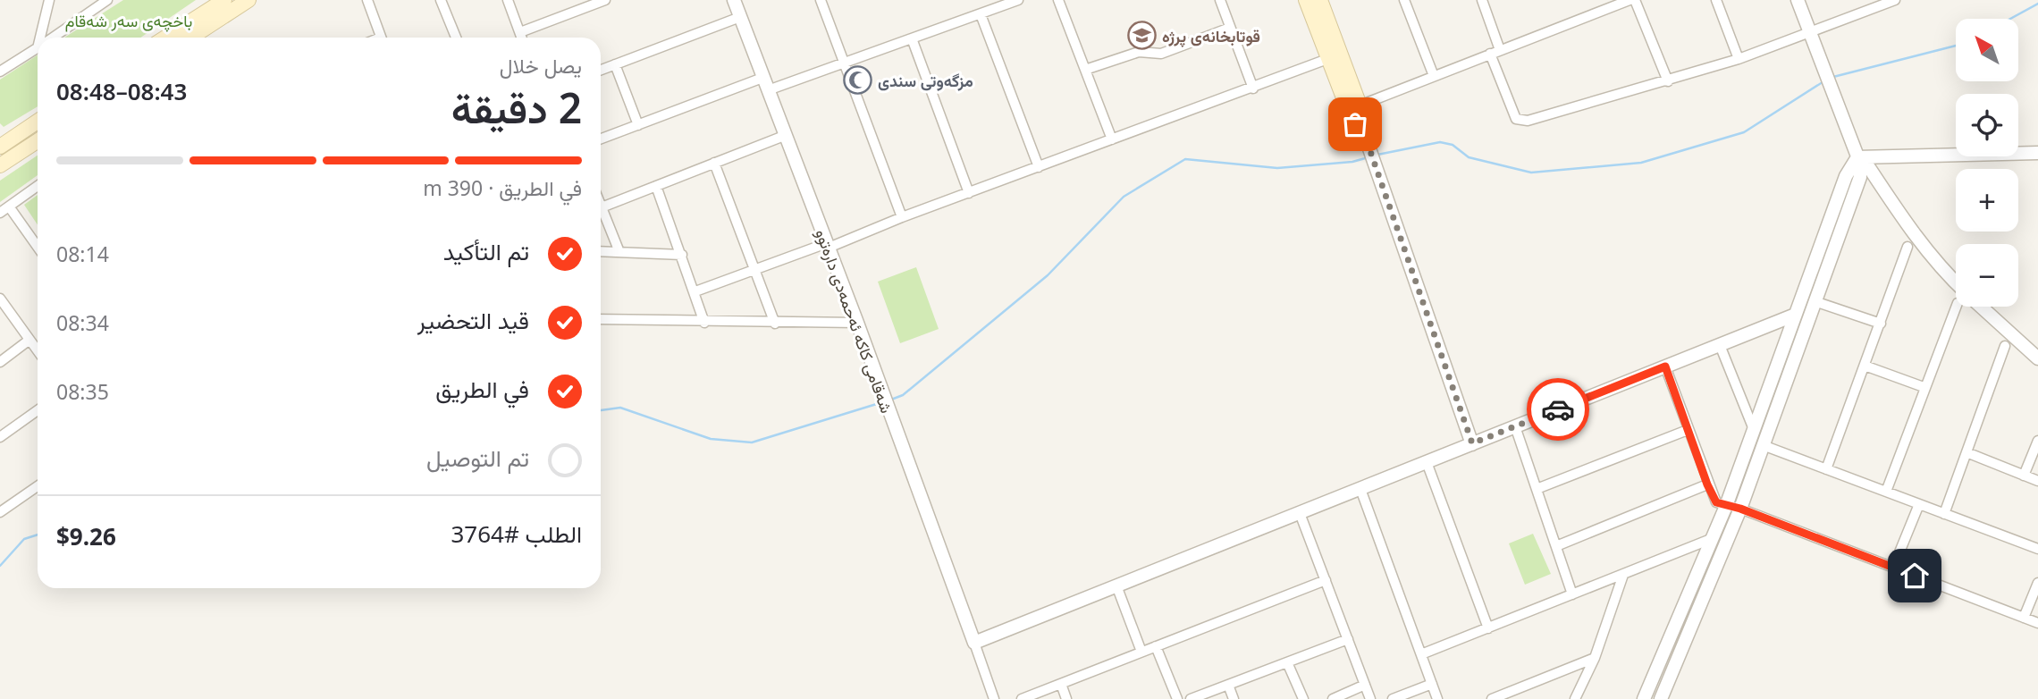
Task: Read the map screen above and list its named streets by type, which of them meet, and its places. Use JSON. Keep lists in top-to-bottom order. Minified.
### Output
{"streets":{"street":["شەقامی کاکە ئەحمەدی دارەتوو"]},"parks":["باخچەی سەر شەقام"],"places":{"school or university":["قوتابخانەی پرژە"],"mosque":["مزگەوتی سندی"]},"north":"top left","page":{"map_buttons":["+","−"],"heading":["2 دقيقة","يصل خلال","08:43–08:48"],"panel":["الطلب #3764","$9.26"],"bar":"في الطريق · 390 m","list":[["تم التأكيد","08:14"],["قيد التحضير","08:34"],["في الطريق","08:35"],"تم التوصيل"]}}
